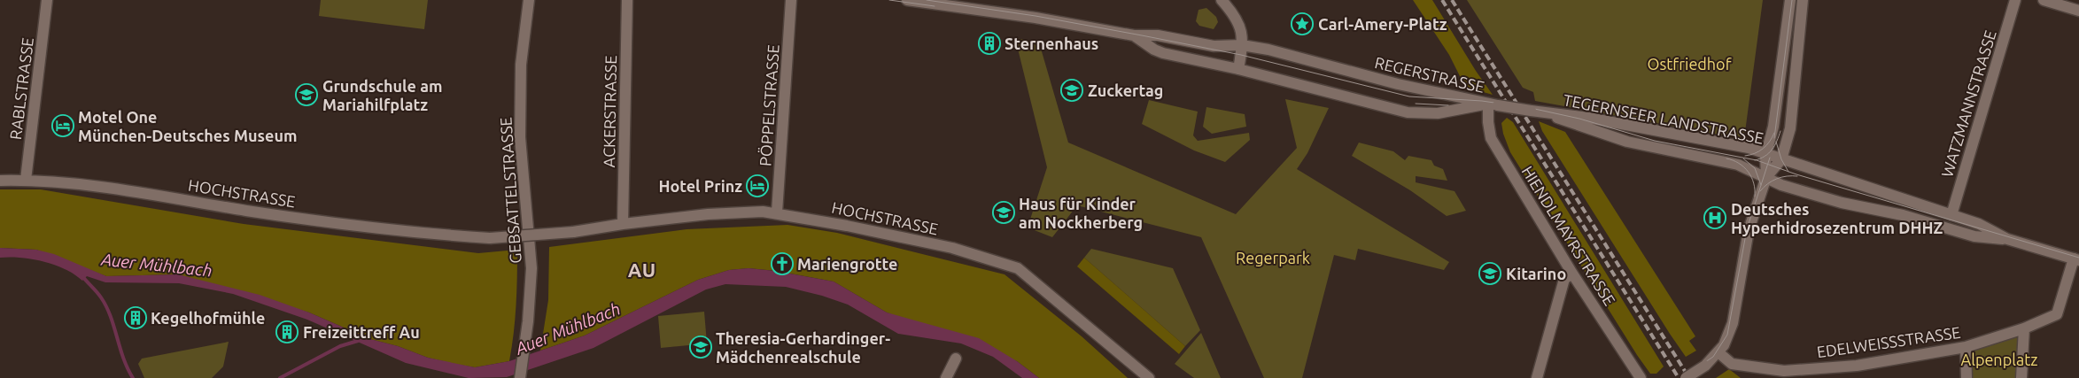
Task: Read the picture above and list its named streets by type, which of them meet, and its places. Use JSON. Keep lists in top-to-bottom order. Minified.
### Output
{"streets":{"street":["REGERSTRASSE","RABLSTRASSE","WATZMANNSTRASSE","PÖPPELSTRASSE","ACKERSTRASSE","TEGERNSEER LANDSTRASSE","GEBSATTELSTRASSE","HOCHSTRASSE","HIENDLMAYRSTRASSE","EDELWEISSSTRASSE"]},"crossings":[["REGERSTRASSE","TEGERNSEER LANDSTRASSE"],["REGERSTRASSE","HIENDLMAYRSTRASSE"],["RABLSTRASSE","HOCHSTRASSE"],["WATZMANNSTRASSE","TEGERNSEER LANDSTRASSE"],["PÖPPELSTRASSE","HOCHSTRASSE"],["ACKERSTRASSE","HOCHSTRASSE"],["TEGERNSEER LANDSTRASSE","HIENDLMAYRSTRASSE"],["TEGERNSEER LANDSTRASSE","EDELWEISSSTRASSE"]],"districts":["AU"],"water":["Auer Mühlbach"],"parks":["Ostfriedhof","Regerpark","Alpenplatz"],"places":{"place":["Carl-Amery-Platz"],"building":["Sternenhaus","Kegelhofmühle","Freizeittreff Au"],"school or university":["Zuckertag","Grundschule am Mariahilfplatz","Haus für Kinder am Nockherberg","Kitarino","Theresia-Gerhardinger- Mädchenrealschule"],"hotel":["Motel One München-Deutsches Museum","Hotel Prinz"],"hospital":["Deutsches Hyperhidrosezentrum DHHZ"],"church":["Mariengrotte"]}}
